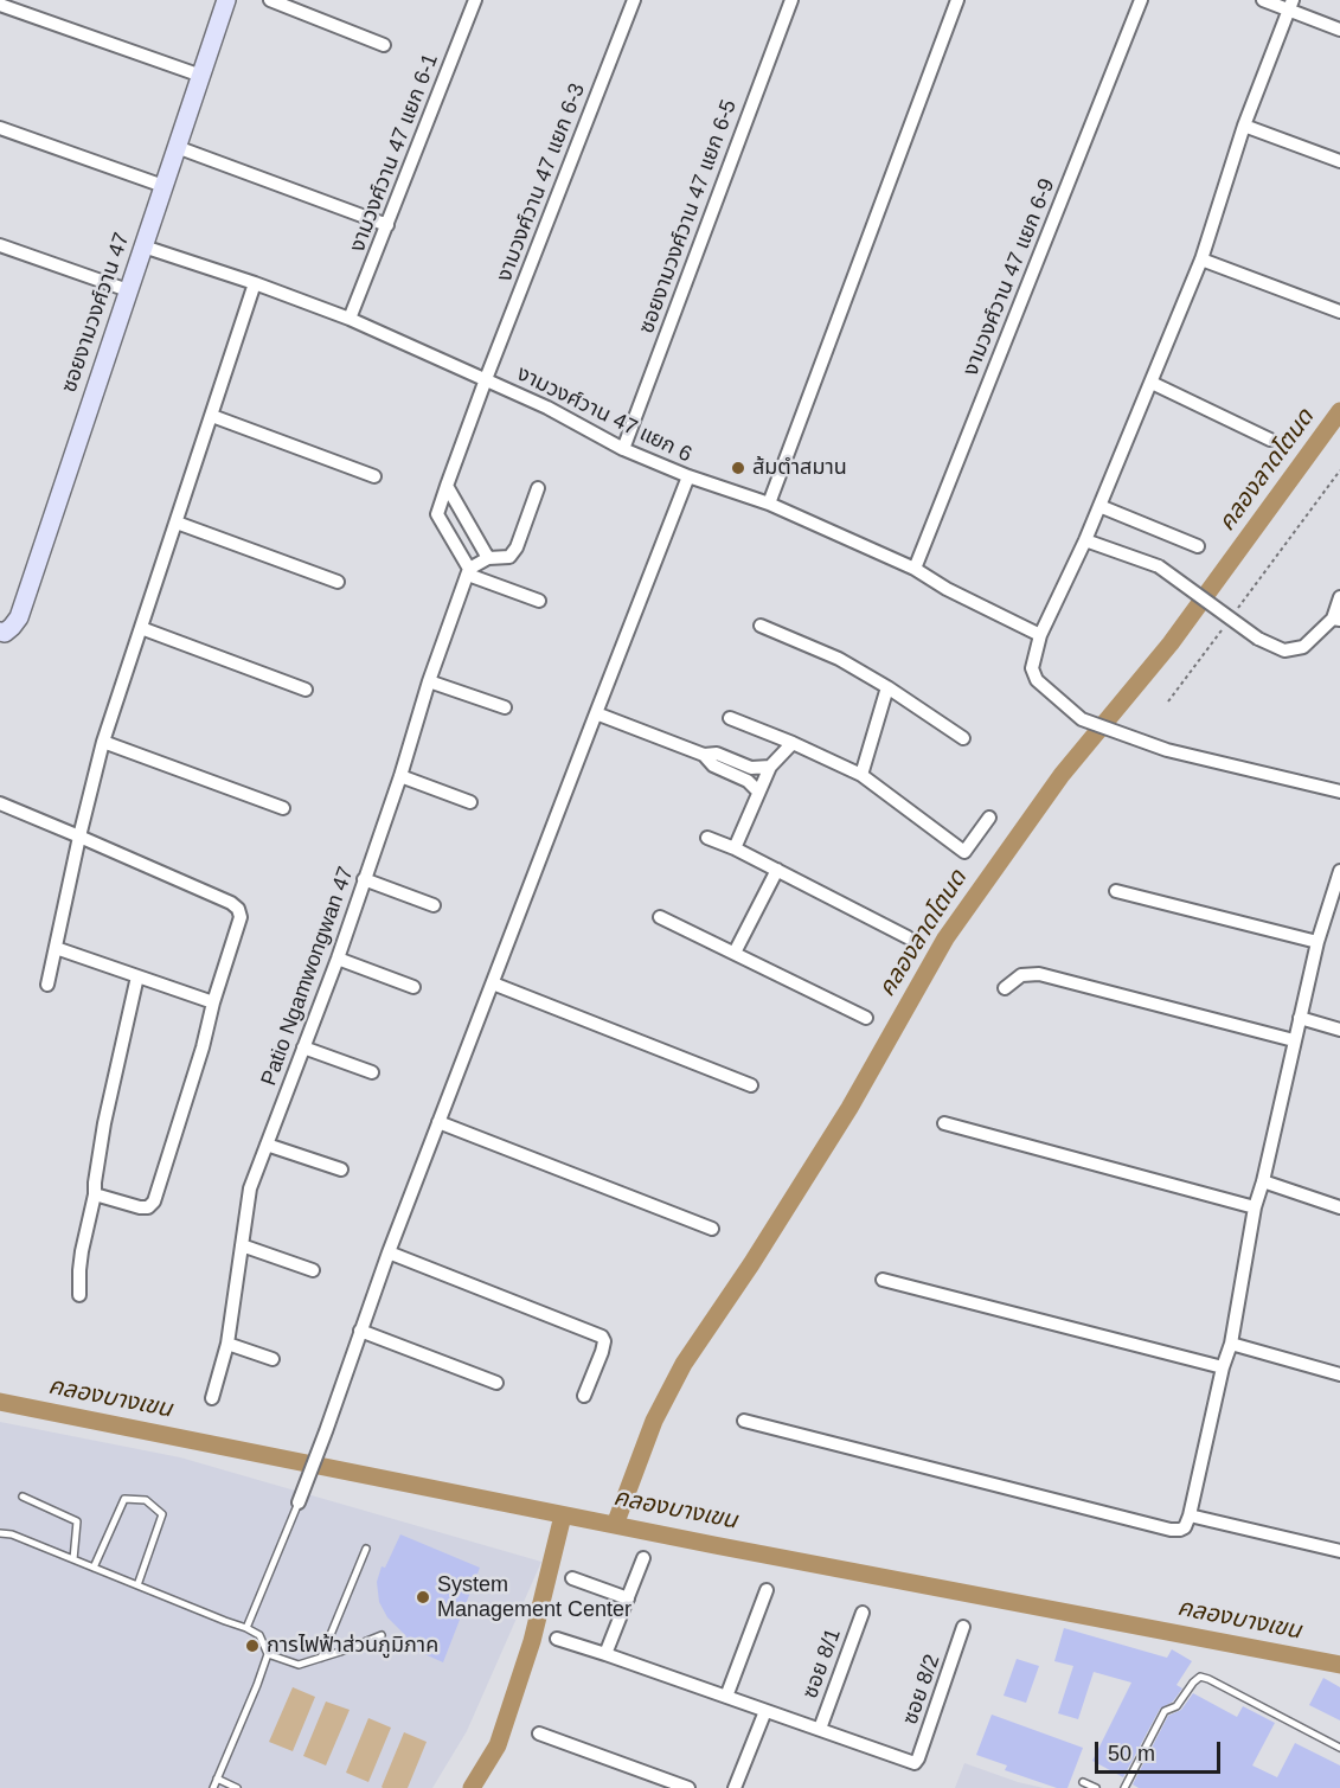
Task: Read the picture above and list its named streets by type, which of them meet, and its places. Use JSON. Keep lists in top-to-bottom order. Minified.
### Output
{"streets":{"street":["งามวงศ์วาน 47 แยก 6-1","งามวงศ์วาน 47 แยก 6-3","ซอยงามวงศ์วาน 47 แยก 6-5","งามวงศ์วาน 47 แยก 6-9","ซอยงามวงศ์วาน 47","งามวงศ์วาน 47 แยก 6","Patio Ngamwongwan 47","ซอย 8/1","ซอย 8/2"]},"crossings":[["งามวงศ์วาน 47 แยก 6-1","งามวงศ์วาน 47 แยก 6"],["งามวงศ์วาน 47 แยก 6-3","งามวงศ์วาน 47 แยก 6"],["งามวงศ์วาน 47 แยก 6-3","Patio Ngamwongwan 47"],["ซอยงามวงศ์วาน 47 แยก 6-5","งามวงศ์วาน 47 แยก 6"],["งามวงศ์วาน 47 แยก 6-9","งามวงศ์วาน 47 แยก 6"],["ซอยงามวงศ์วาน 47","งามวงศ์วาน 47 แยก 6"],["ซอย 8/1","ซอย 8/2"]],"water":["คลองลาดโตนด","คลองบางเขน"],"places":["ส้มตำสมาน","System Management Center","การไฟฟ้าส่วนภูมิภาค"],"scale_bar":"50 m"}
